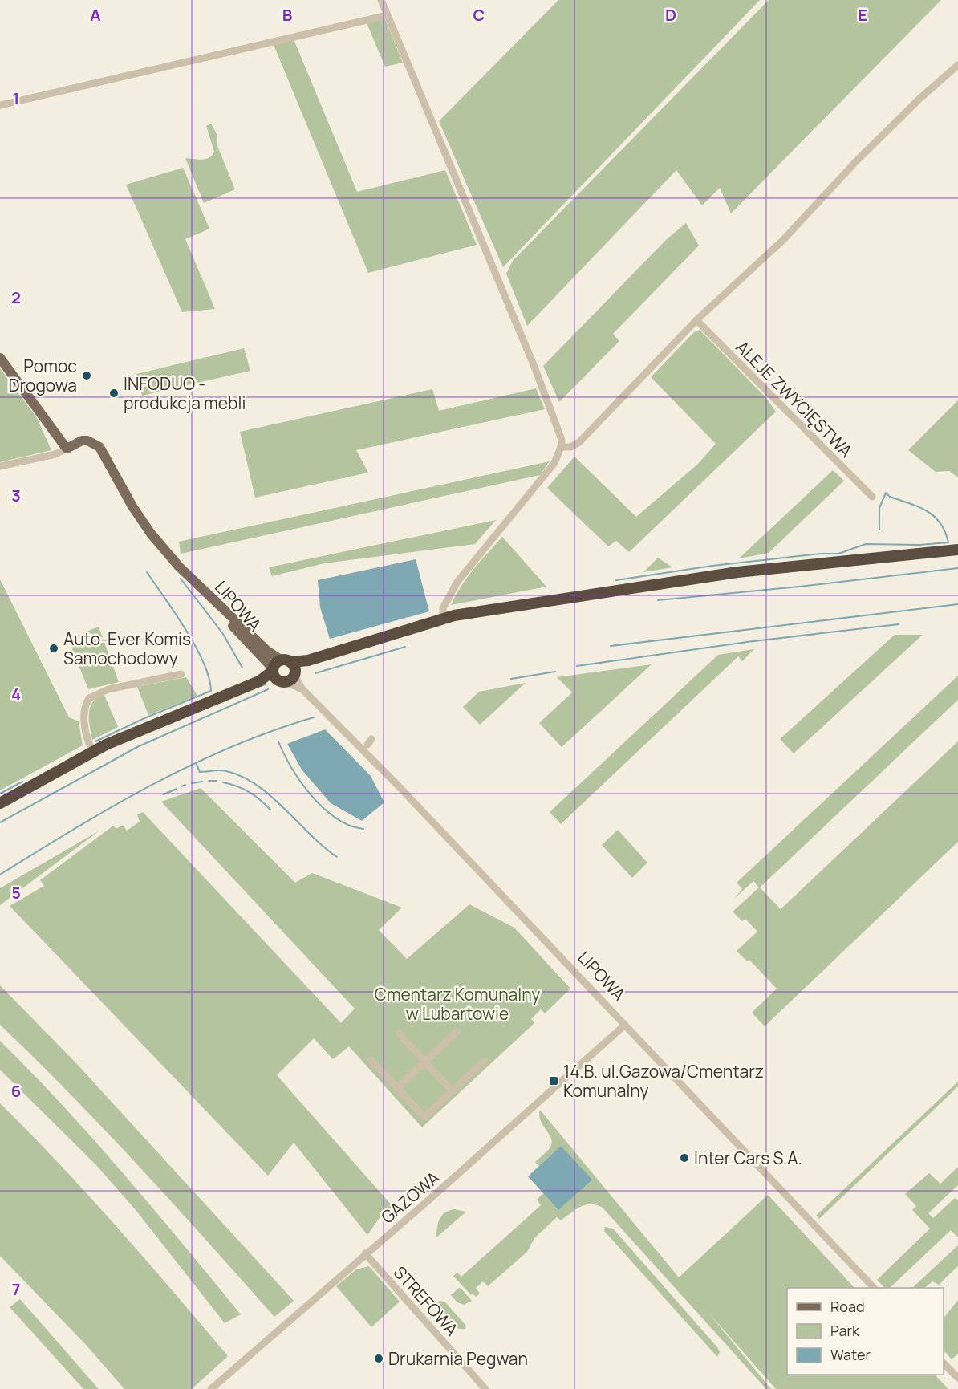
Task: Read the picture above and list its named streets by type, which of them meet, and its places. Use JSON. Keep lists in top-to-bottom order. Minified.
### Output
{"streets":{"main road":["LIPOWA"],"street":["ALEJE ZWYCIĘSTWA","GAZOWA","STREFOWA"]},"crossings":[["LIPOWA","GAZOWA"],["GAZOWA","STREFOWA"]],"parks":["Cmentarz Komunalny w Lubartowie"],"places":{"other":["Pomoc Drogowa","INFODUO - produkcja mebli","Auto-Ever Komis Samochodowy","Inter Cars S.A.","Drukarnia Pegwan"],"transit":["14.B. ul.Gazowa/Cmentarz Komunalny"]},"legend":["Road","Park","Water"],"grid":{"columns":["A","B","C","D","E"],"rows":["1","2","3","4","5","6","7"]}}
